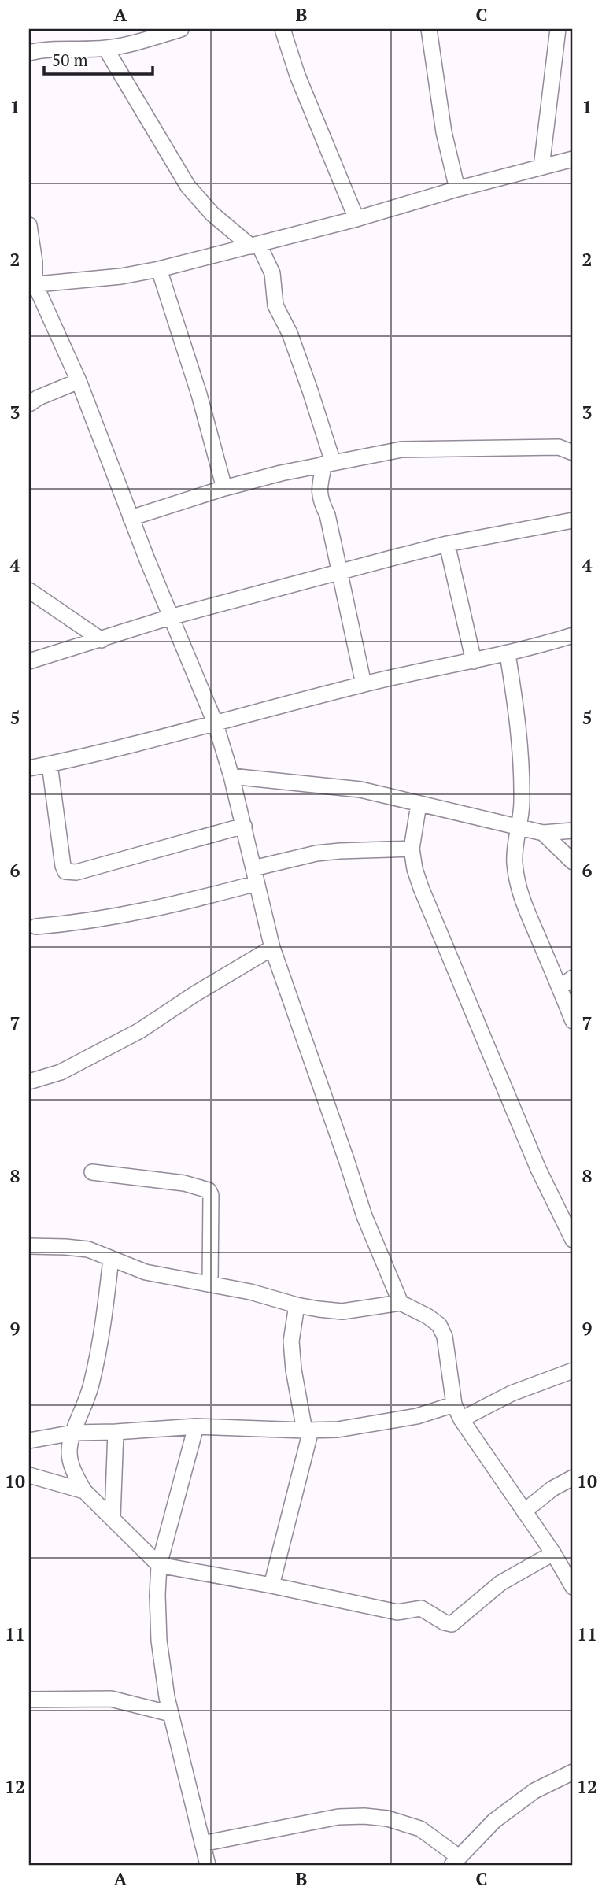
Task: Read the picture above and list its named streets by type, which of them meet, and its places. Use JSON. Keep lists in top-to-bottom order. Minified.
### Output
{"scale_bar":"50 m","grid":{"columns":["A","B","C"],"rows":["1","2","3","4","5","6","7","8","9","10","11","12"]}}
